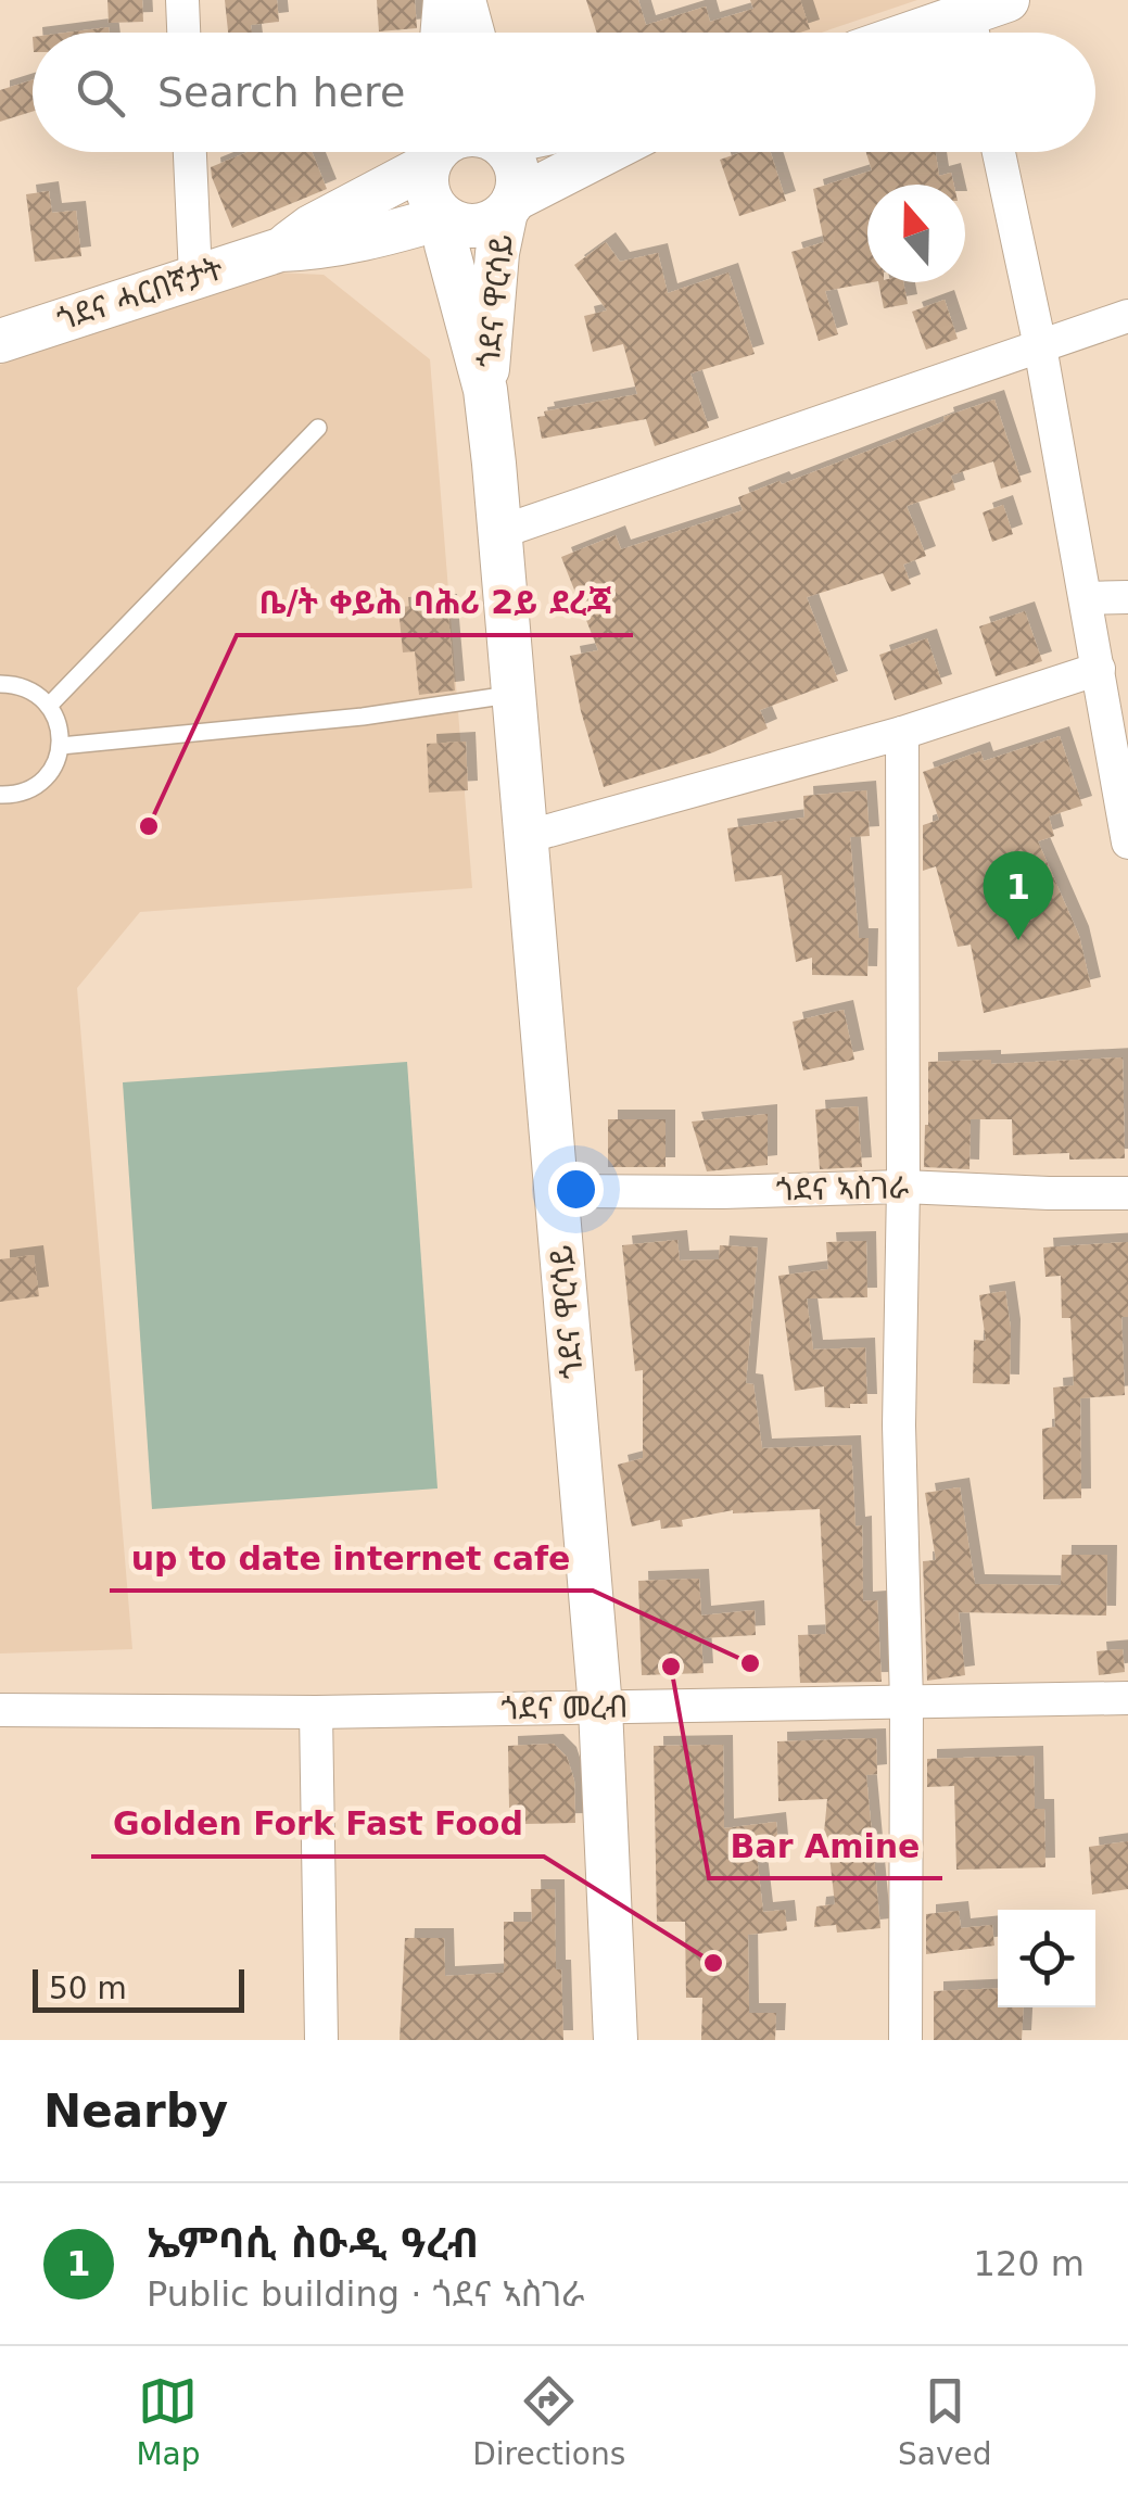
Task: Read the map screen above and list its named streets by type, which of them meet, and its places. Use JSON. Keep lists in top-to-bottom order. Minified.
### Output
{"streets":{"main road":["ጎደና ሓርበኛታት","ጎደና ዋርሳይ"],"street":["ጎደና ኣስገራ","ጎደና መረብ"]},"crossings":[["ጎደና ዋርሳይ","ጎደና ኣስገራ"],["ጎደና ዋርሳይ","ጎደና መረብ"]],"places":["ቤ/ት ቀይሕ ባሕሪ 2ይ ደረጃ","up to date internet cafe","Bar Amine","Golden Fork Fast Food"],"scale_bar":"50 m","north":"top","page":{"search":"Search here","pins":"1","scale":"50 m","heading":"Nearby","list":[{"mark":"1","name":"ኤምባሲ ስዑዲ ዓረብ","note":"Public building · ጎደና ኣስገራ","value":"120 m"}],"nav":["Map","Directions","Saved"]}}
